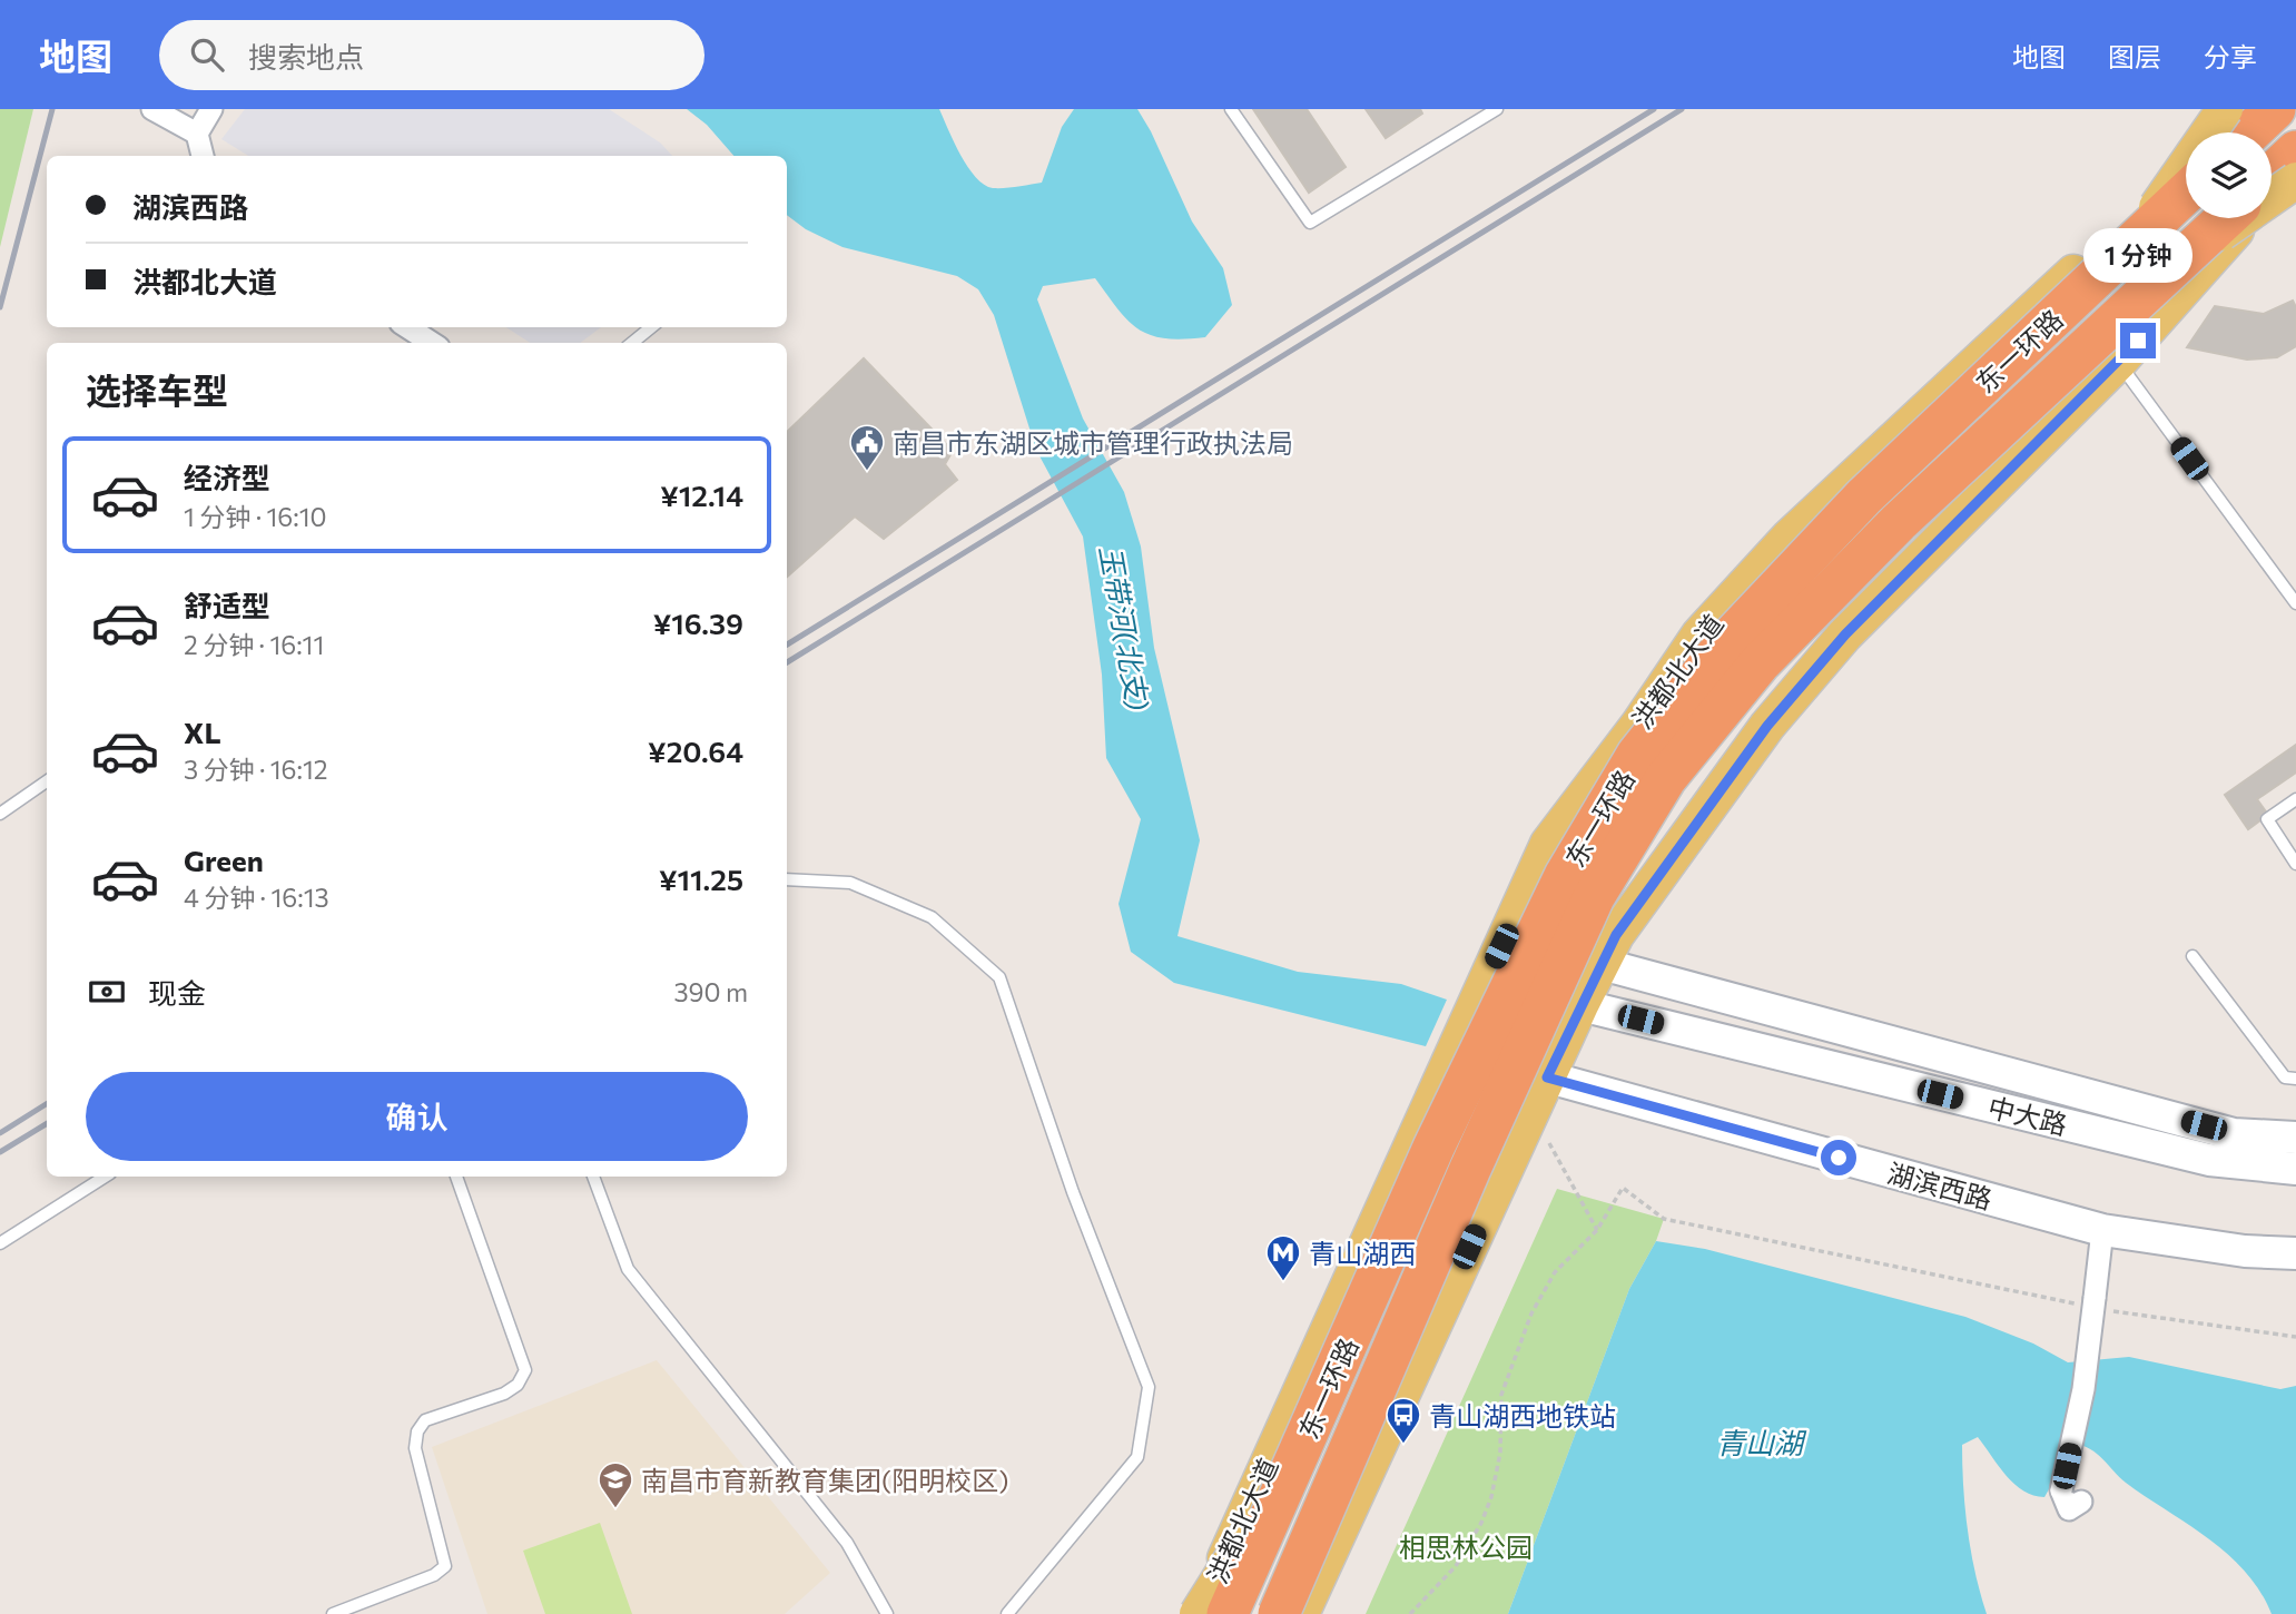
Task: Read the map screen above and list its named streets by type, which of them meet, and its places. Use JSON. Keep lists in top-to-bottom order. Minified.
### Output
{"streets":{"highway":["东一环路"],"main road":["洪都北大道","中大路","湖滨西路"]},"crossings":[["洪都北大道","湖滨西路"]],"water":["玉带河(北支)","青山湖"],"parks":["相思林公园"],"places":{"public building":["南昌市东湖区城市管理行政执法局"],"metro station":["青山湖西"],"bus stop":["青山湖西地铁站"],"school or university":["南昌市育新教育集团(阳明校区)"]},"page":{"header":"地图","search":"搜索地点","nav":["地图","图层","分享"],"banner":["湖滨西路","洪都北大道"],"bubble":"1 分钟","heading":"选择车型","list":[{"name":"经济型","note":"1 分钟 · 16:10","value":"¥12.14"},{"name":"舒适型","note":"2 分钟 · 16:11","value":"¥16.39"},{"name":"XL","note":"3 分钟 · 16:12","value":"¥20.64"},{"name":"Green","note":"4 分钟 · 16:13","value":"¥11.25"}],"pay":["现金","390 m"],"buttons":"确认"}}
